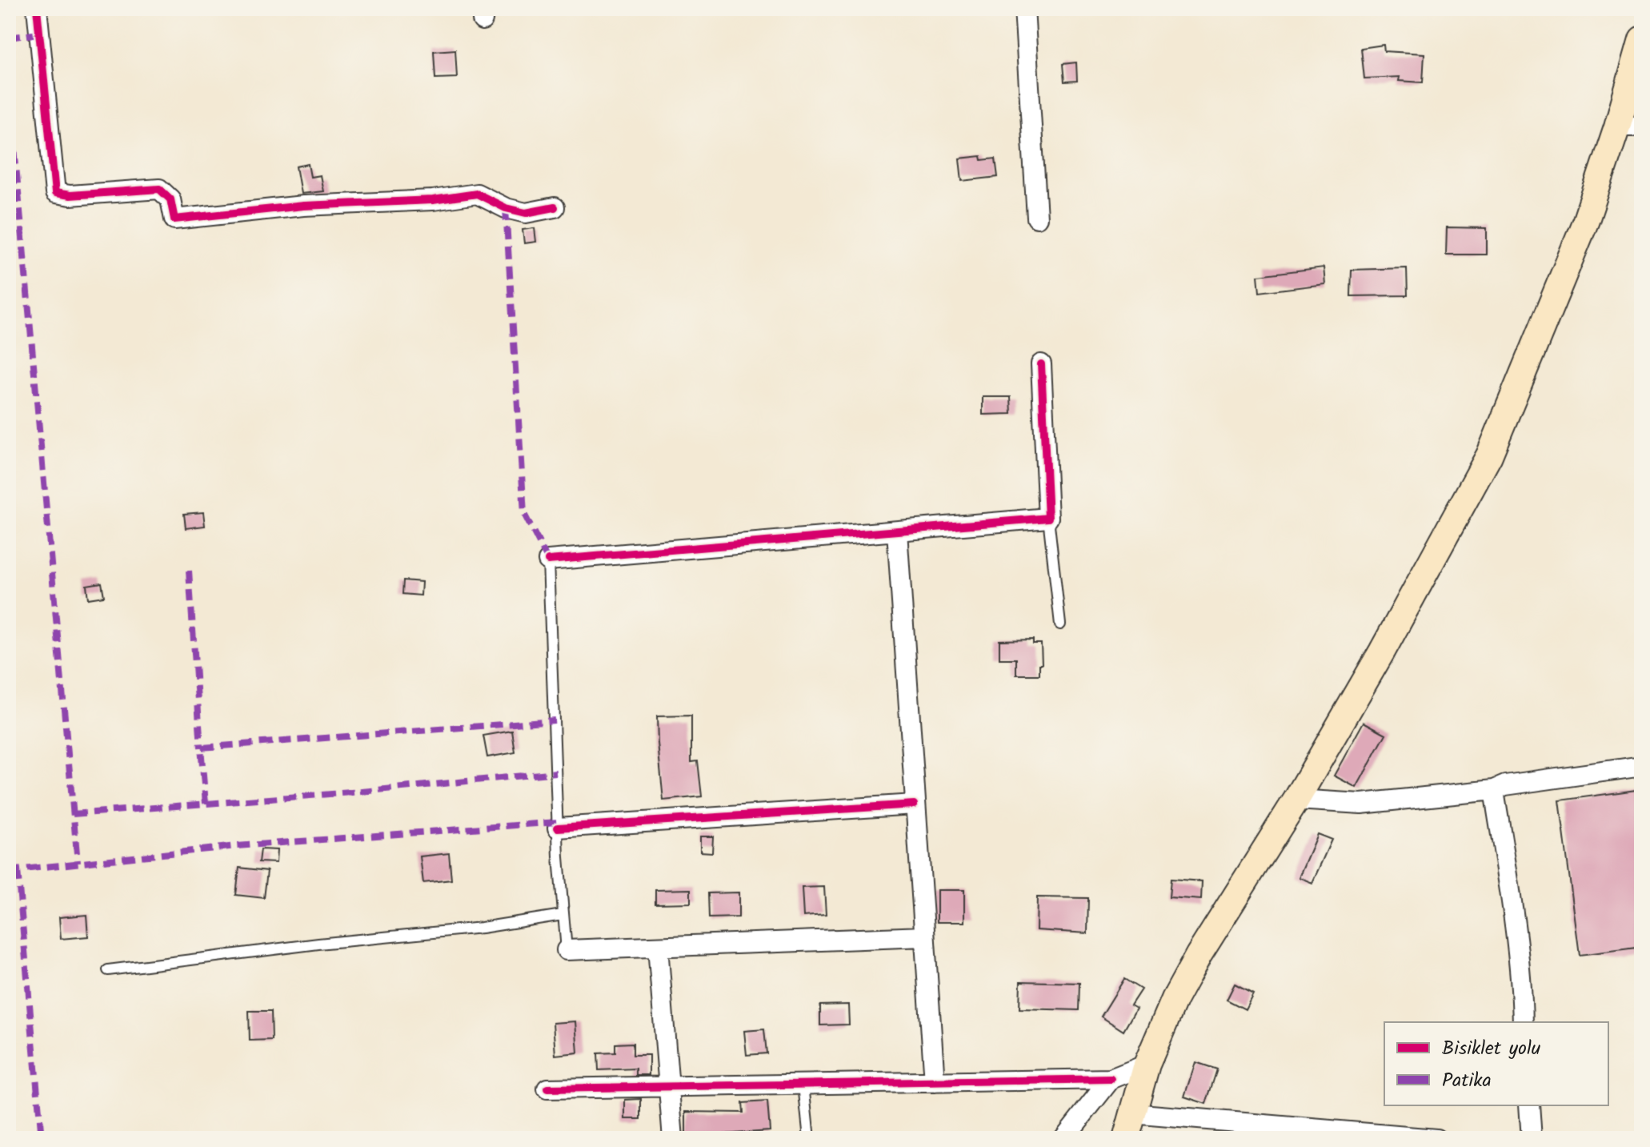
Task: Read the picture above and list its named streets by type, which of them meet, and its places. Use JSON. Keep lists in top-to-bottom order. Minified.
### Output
{"legend":["Bisiklet yolu","Patika"]}
